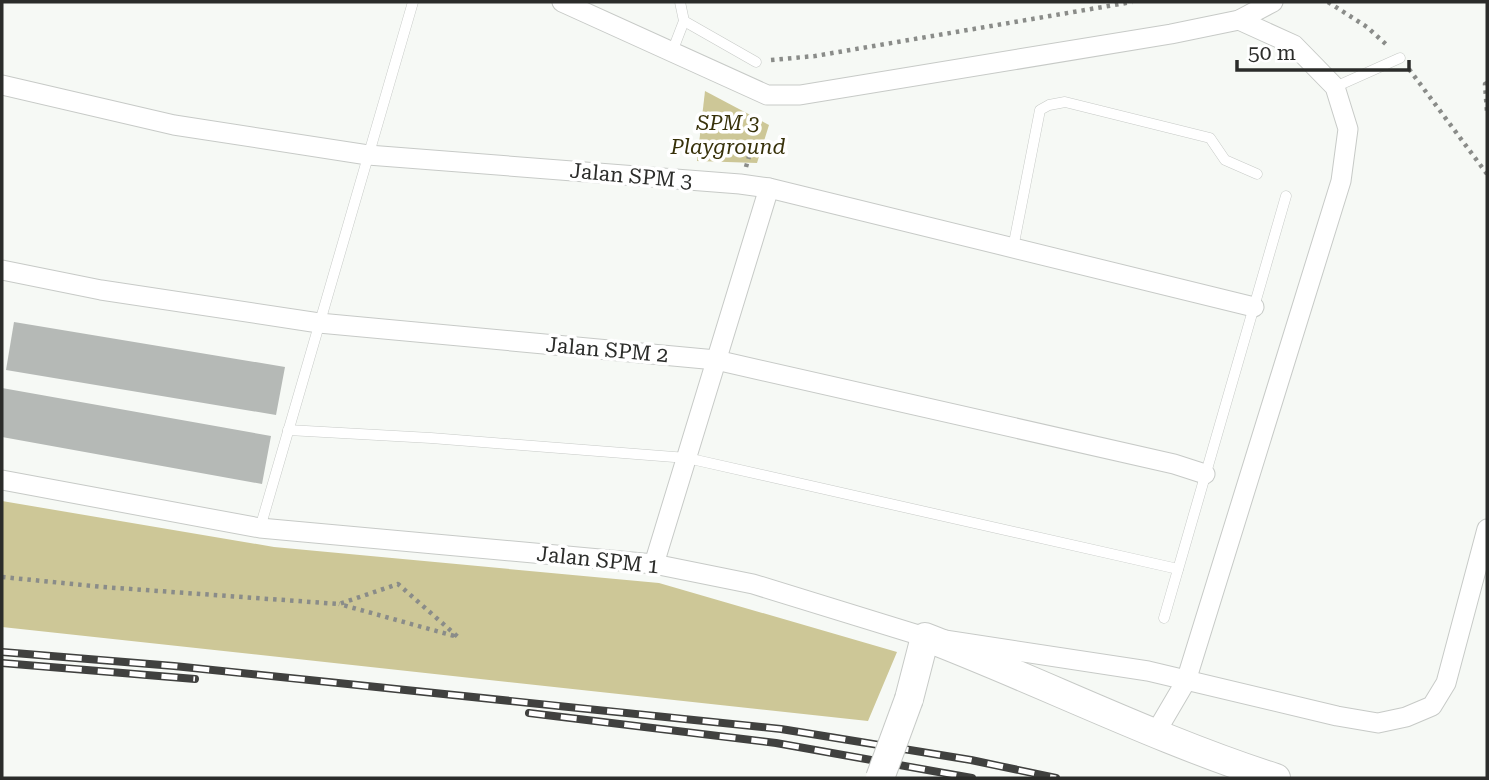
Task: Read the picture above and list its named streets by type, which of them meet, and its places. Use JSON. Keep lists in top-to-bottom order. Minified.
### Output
{"streets":{"street":["Jalan SPM 3","Jalan SPM 2","Jalan SPM 1"]},"parks":["SPM 3 Playground"],"scale_bar":"50 m"}
